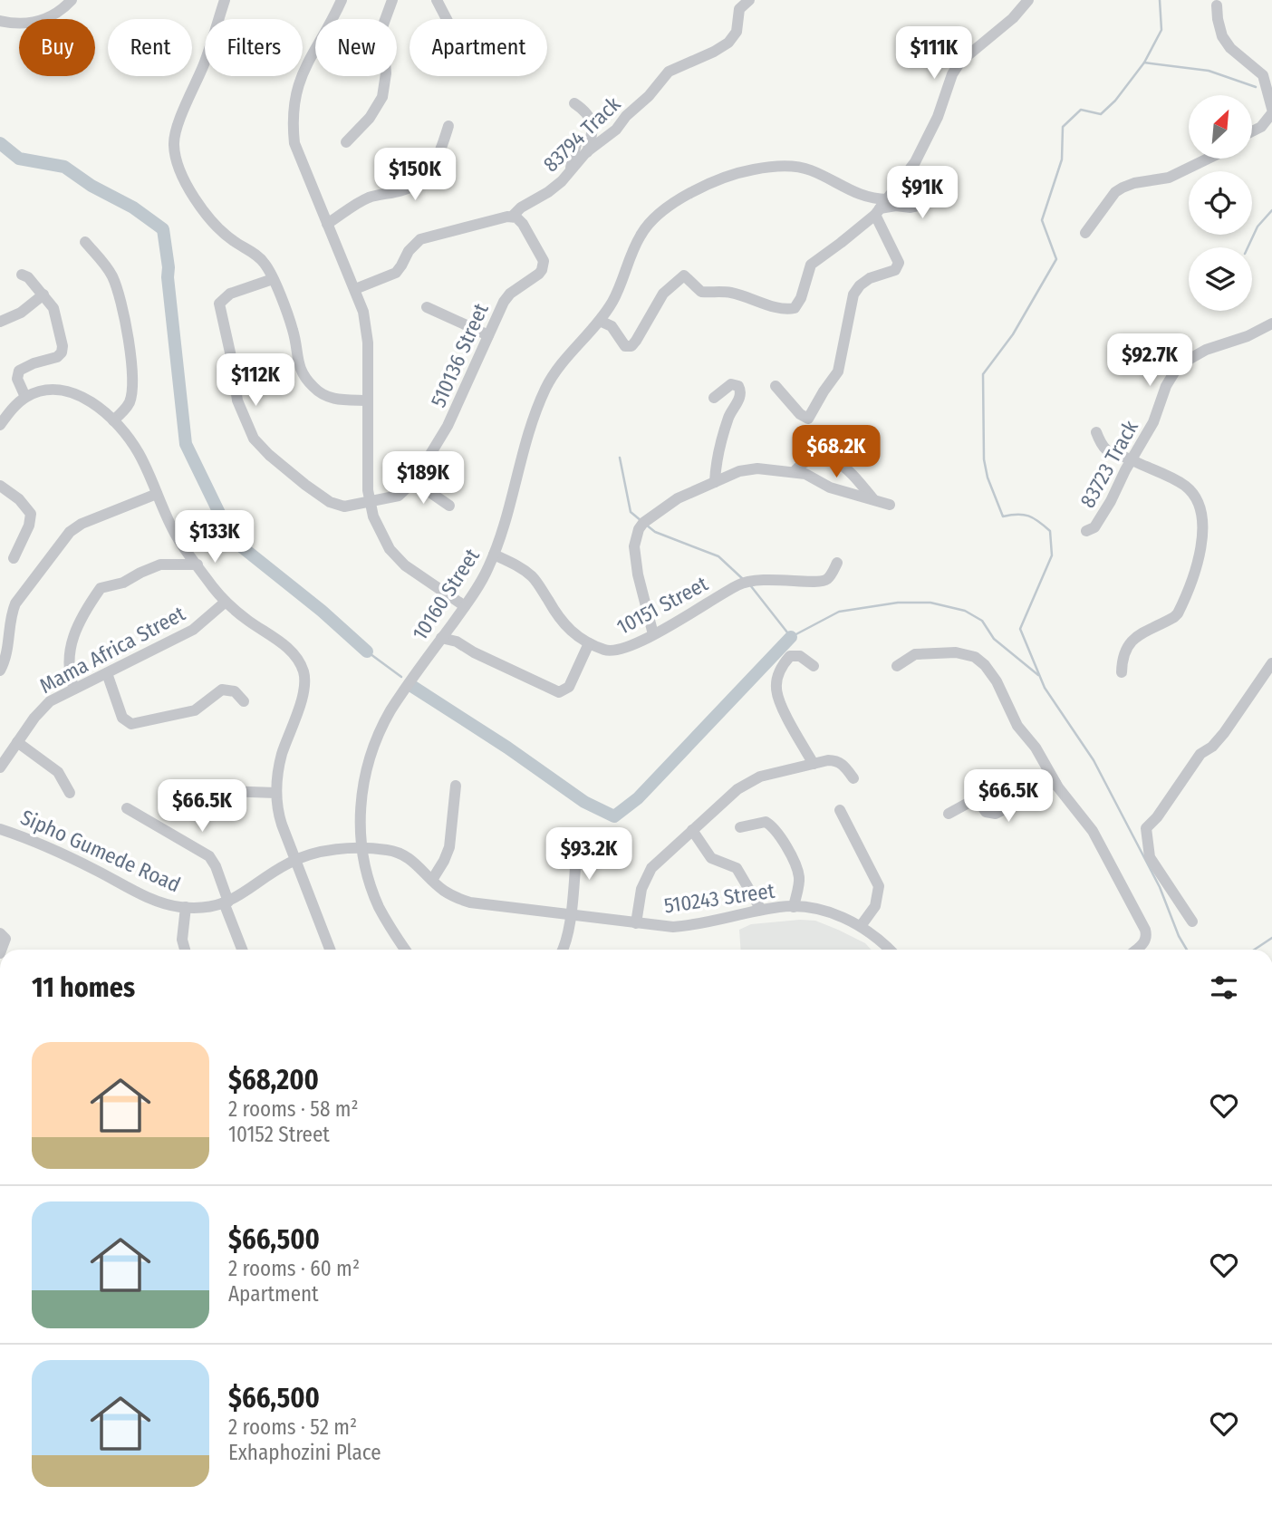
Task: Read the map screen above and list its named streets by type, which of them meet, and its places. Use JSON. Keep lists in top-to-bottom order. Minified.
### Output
{"streets":{"street":["83794 Track","510136 Street","83723 Track","10160 Street","10151 Street","Mama Africa Street","Sipho Gumede Road","510243 Street"]},"crossings":[["83794 Track","510136 Street"],["10160 Street","10151 Street"],["10160 Street","Sipho Gumede Road"],["10160 Street","510243 Street"],["Sipho Gumede Road","510243 Street"]],"north":"top right","page":{"chip":["Buy","Rent","Filters","New","Apartment"],"price":["$111K","$150K","$91K","$92.7K","$112K","$68.2K","$189K","$133K","$66.5K","$66.5K","$93.2K"],"heading":"11 homes","list":[{"name":"$68,200","note":"2 rooms · 58 m² · 10152 Street"},{"name":"$66,500","note":"2 rooms · 60 m² · Apartment"},{"name":"$66,500","note":"2 rooms · 52 m² · Exhaphozini Place"}]}}
